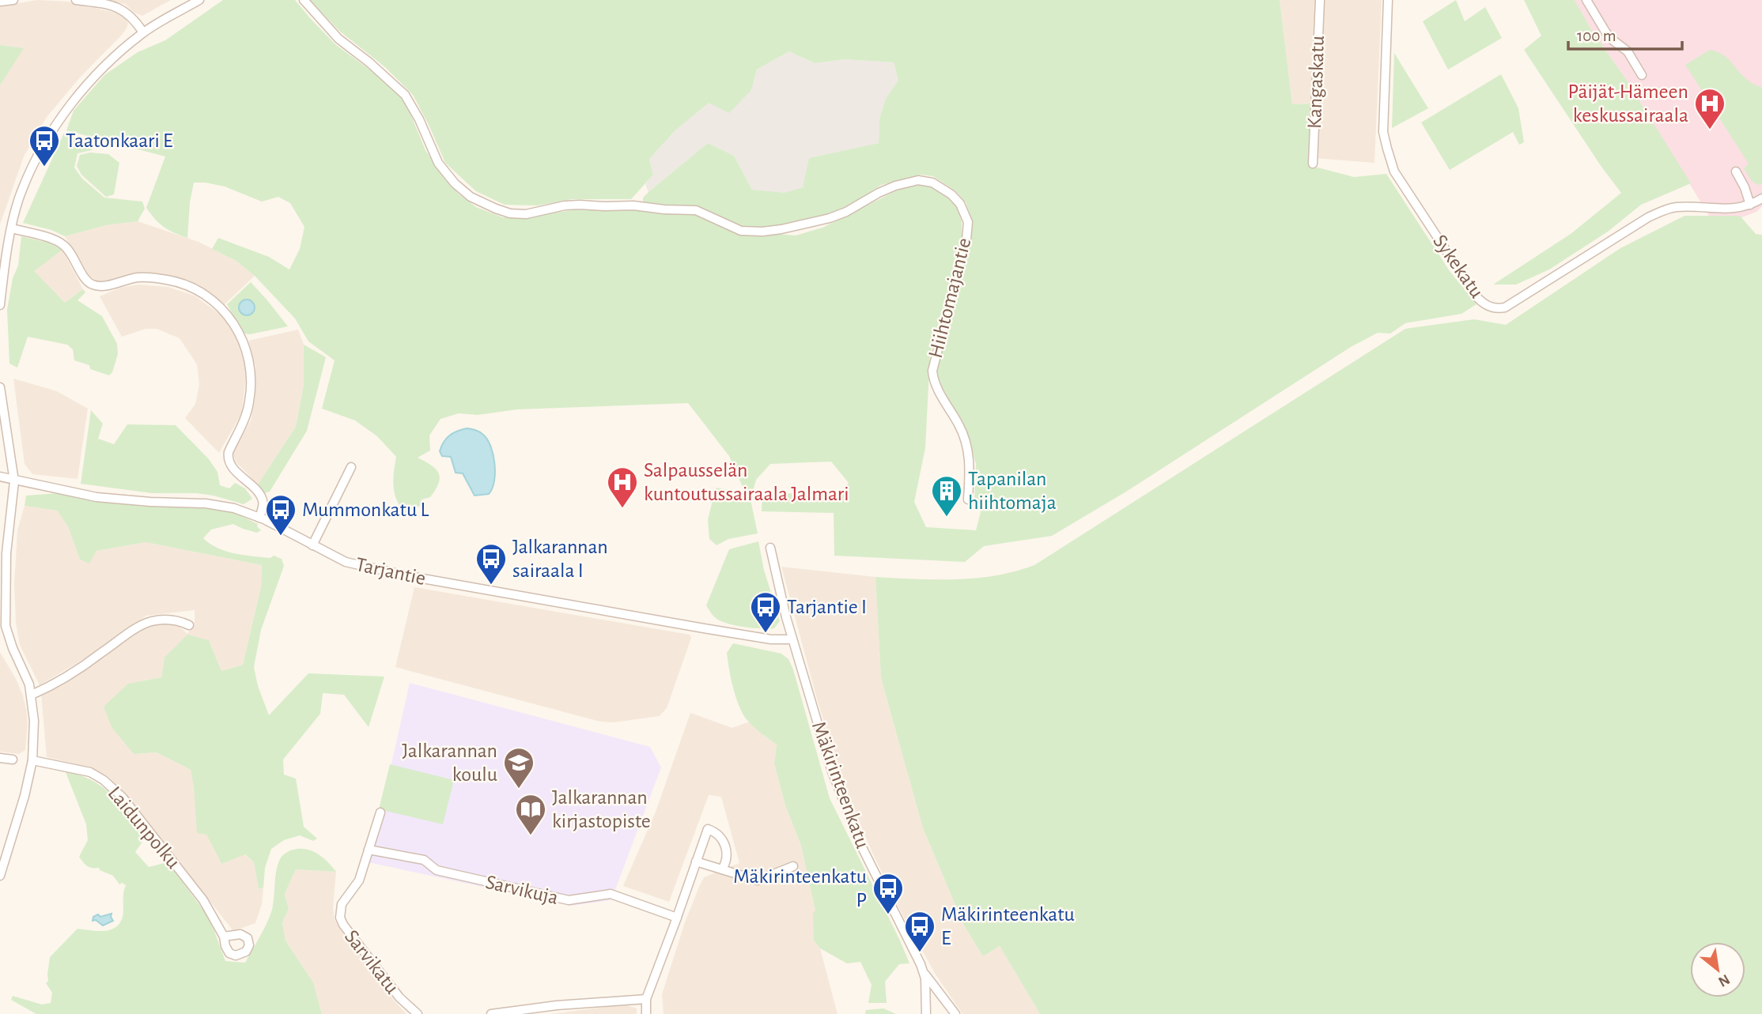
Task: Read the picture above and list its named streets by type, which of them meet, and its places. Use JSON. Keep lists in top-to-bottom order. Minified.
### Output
{"streets":{"street":["Kangaskatu","Sykekatu","Hiihtomajantie","Tarjantie","Mäkirinteenkatu","Laidunpolku","Sarvikuja","Sarvikatu"]},"crossings":[["Tarjantie","Mäkirinteenkatu"],["Sarvikuja","Sarvikatu"]],"places":{"hospital":["Päijät-Hämeen keskussairaala","Salpausselän kuntoutussairaala Jalmari"],"bus stop":["Taatonkaari E","Mummonkatu L","Jalkarannan sairaala I","Tarjantie I","Mäkirinteenkatu P","Mäkirinteenkatu E"],"building":["Tapanilan hiihtomaja"],"school or university":["Jalkarannan koulu"],"library":["Jalkarannan kirjastopiste"]},"scale_bar":"100 m","north":"bottom right"}
